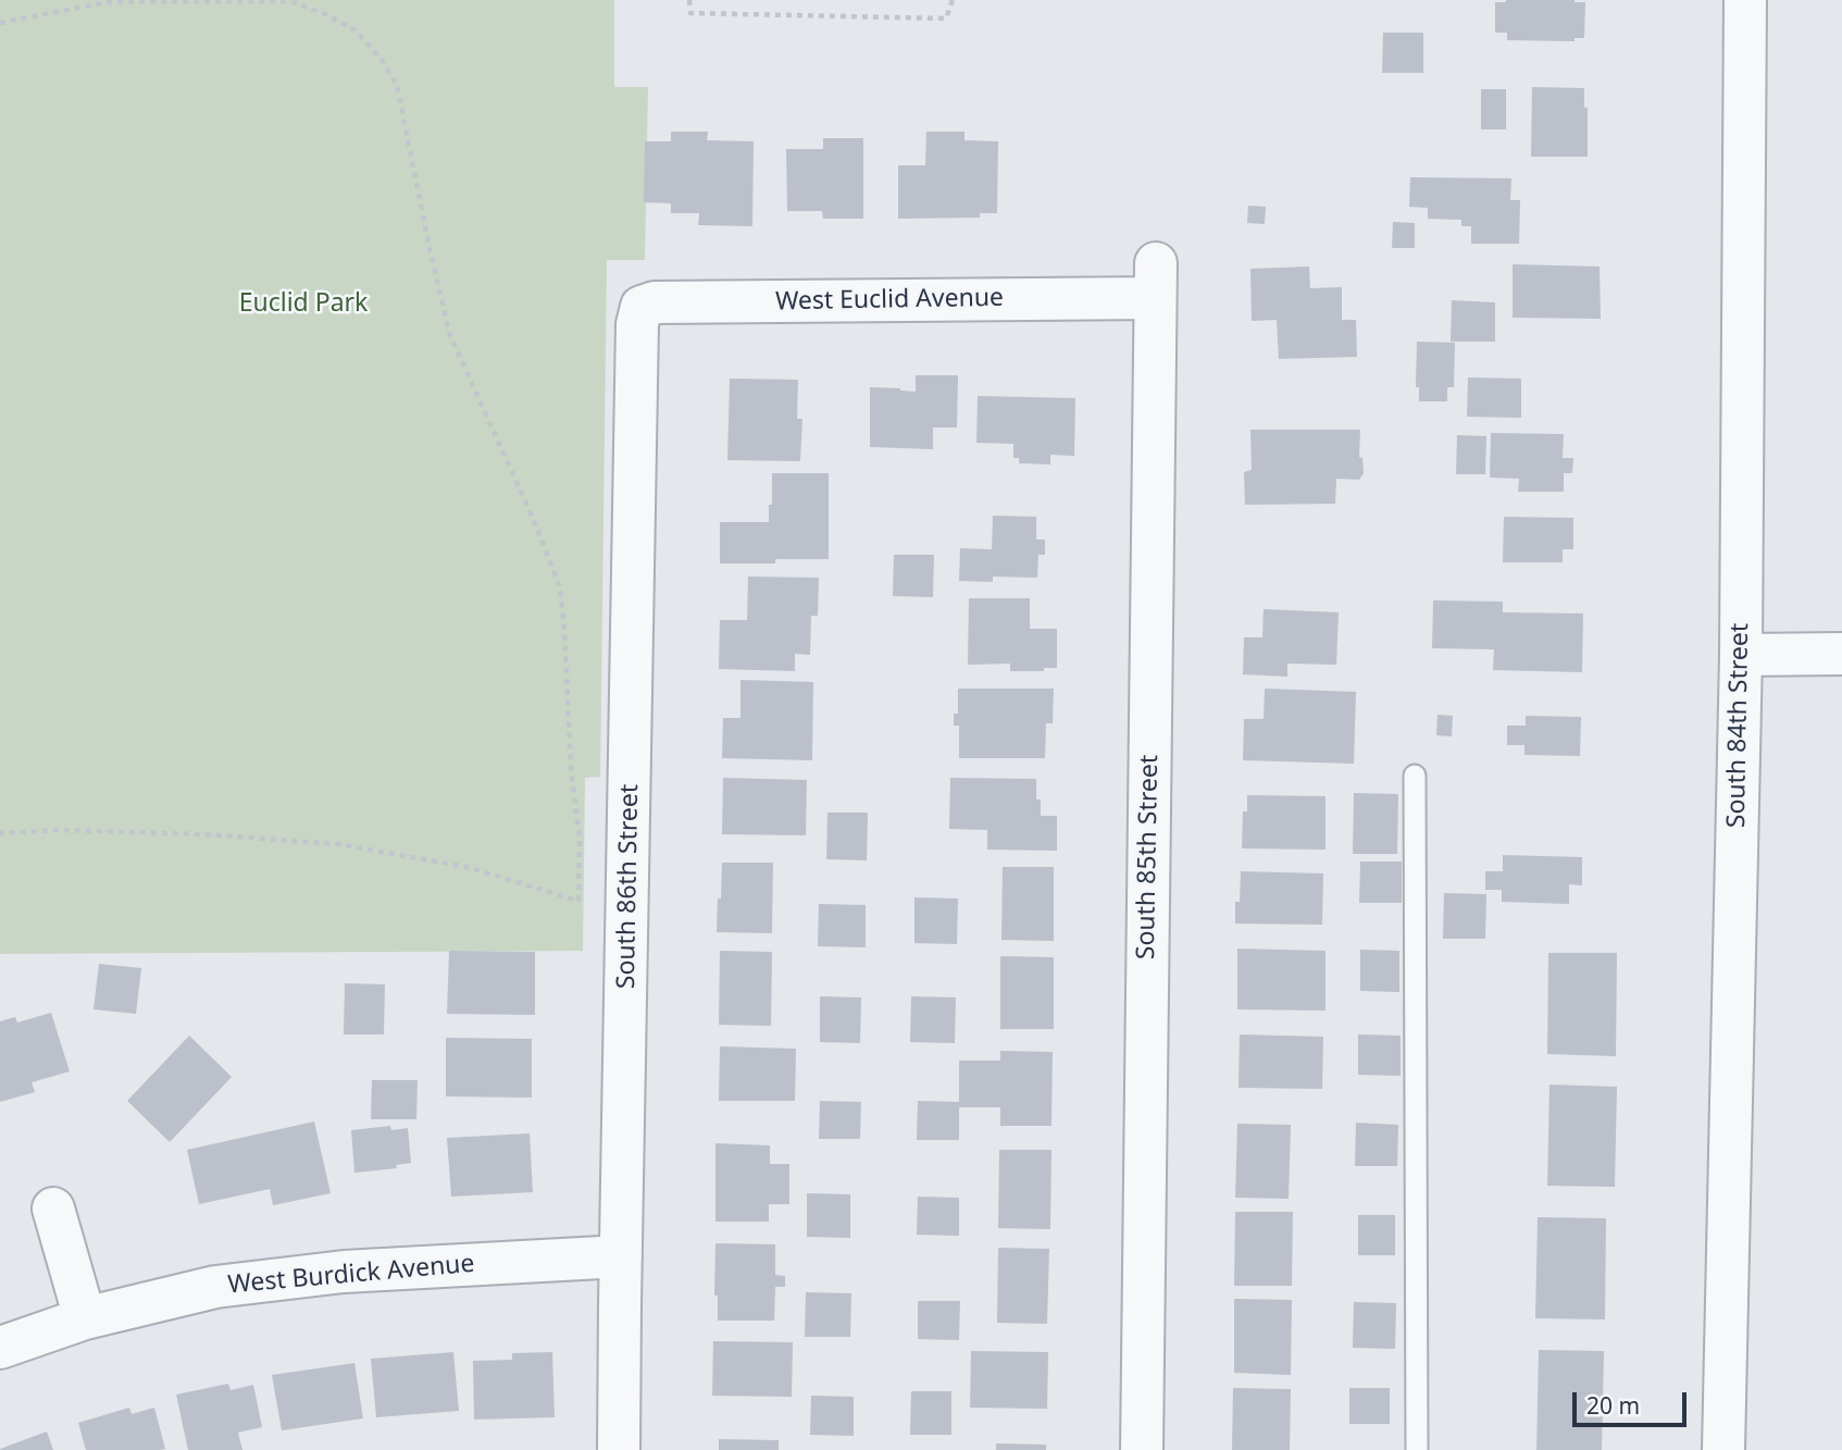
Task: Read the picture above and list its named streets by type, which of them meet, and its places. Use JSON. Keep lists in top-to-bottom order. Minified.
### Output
{"streets":{"street":["West Euclid Avenue","South 84th Street","South 85th Street","South 86th Street","West Burdick Avenue"]},"crossings":[["West Euclid Avenue","South 85th Street"],["West Euclid Avenue","South 86th Street"],["South 86th Street","West Burdick Avenue"]],"parks":["Euclid Park"],"scale_bar":"20 m"}
